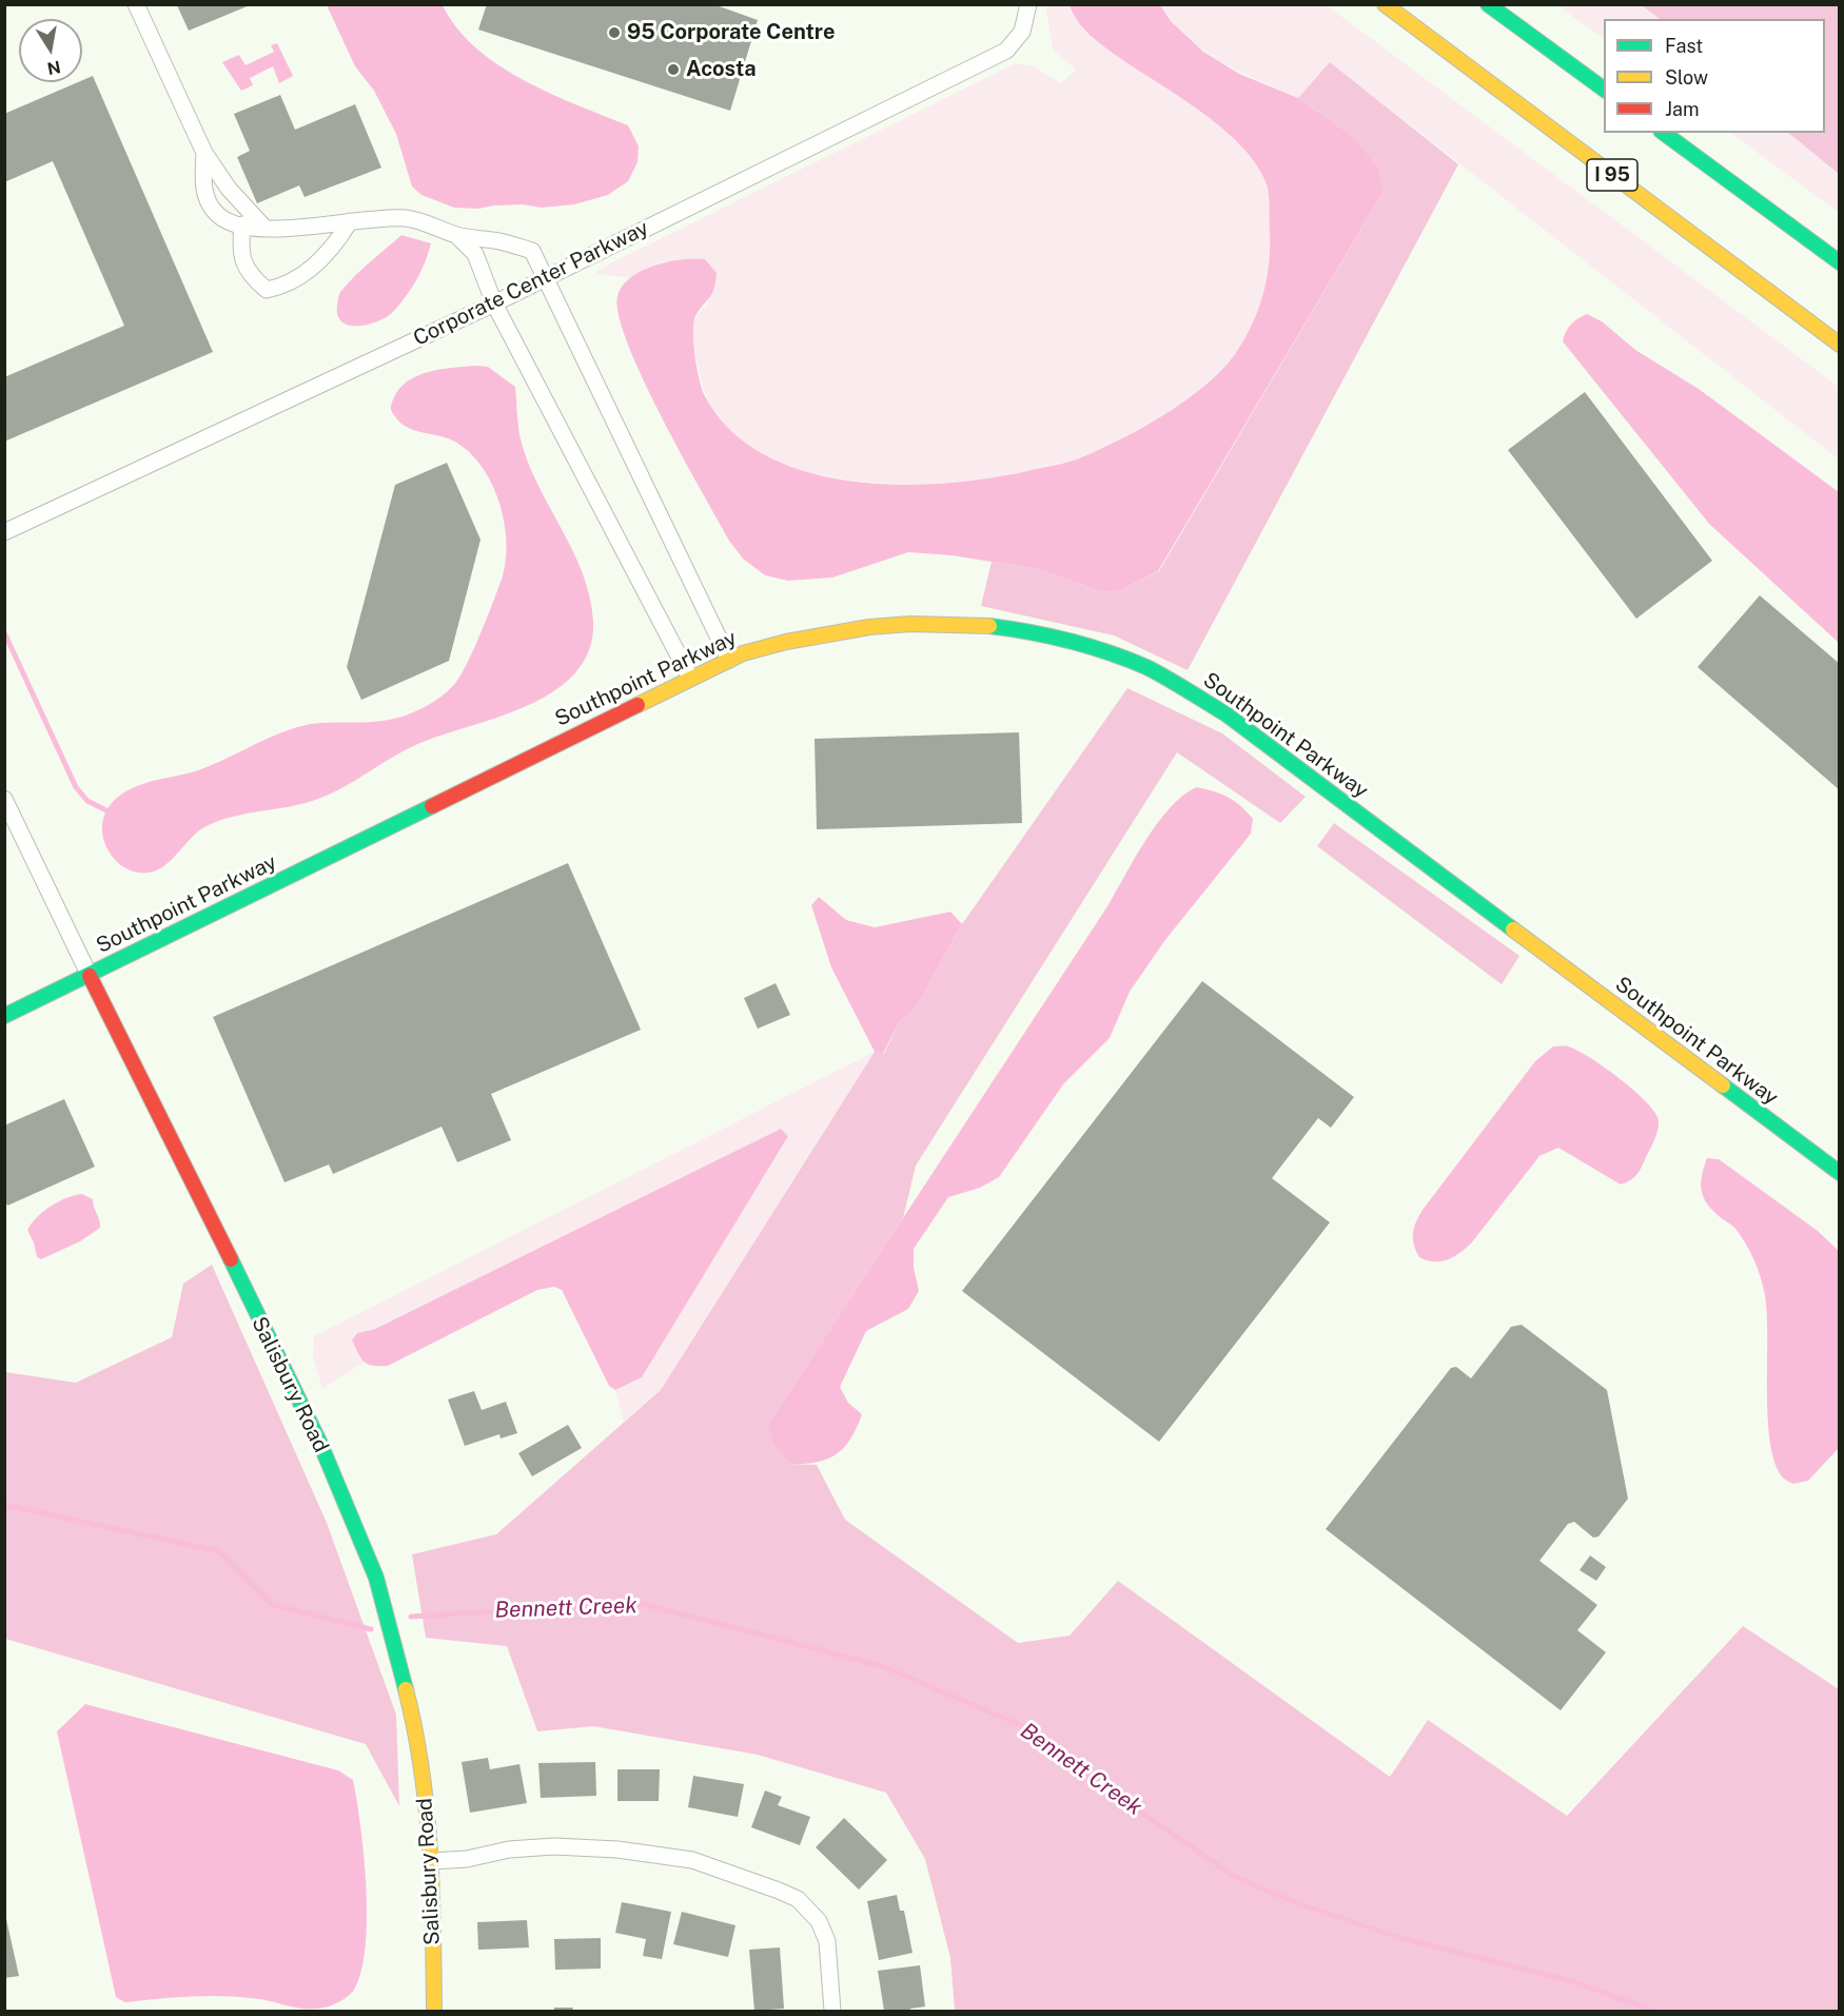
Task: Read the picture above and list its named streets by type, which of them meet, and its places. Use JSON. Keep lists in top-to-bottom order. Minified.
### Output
{"streets":{"main road":["I 95","Southpoint Parkway","Salisbury Road"],"street":["Corporate Center Parkway"]},"crossings":[["Southpoint Parkway","Salisbury Road"]],"water":["Bennett Creek"],"places":["95 Corporate Centre","Acosta"],"legend":["Fast","Slow","Jam"],"north":"bottom"}
